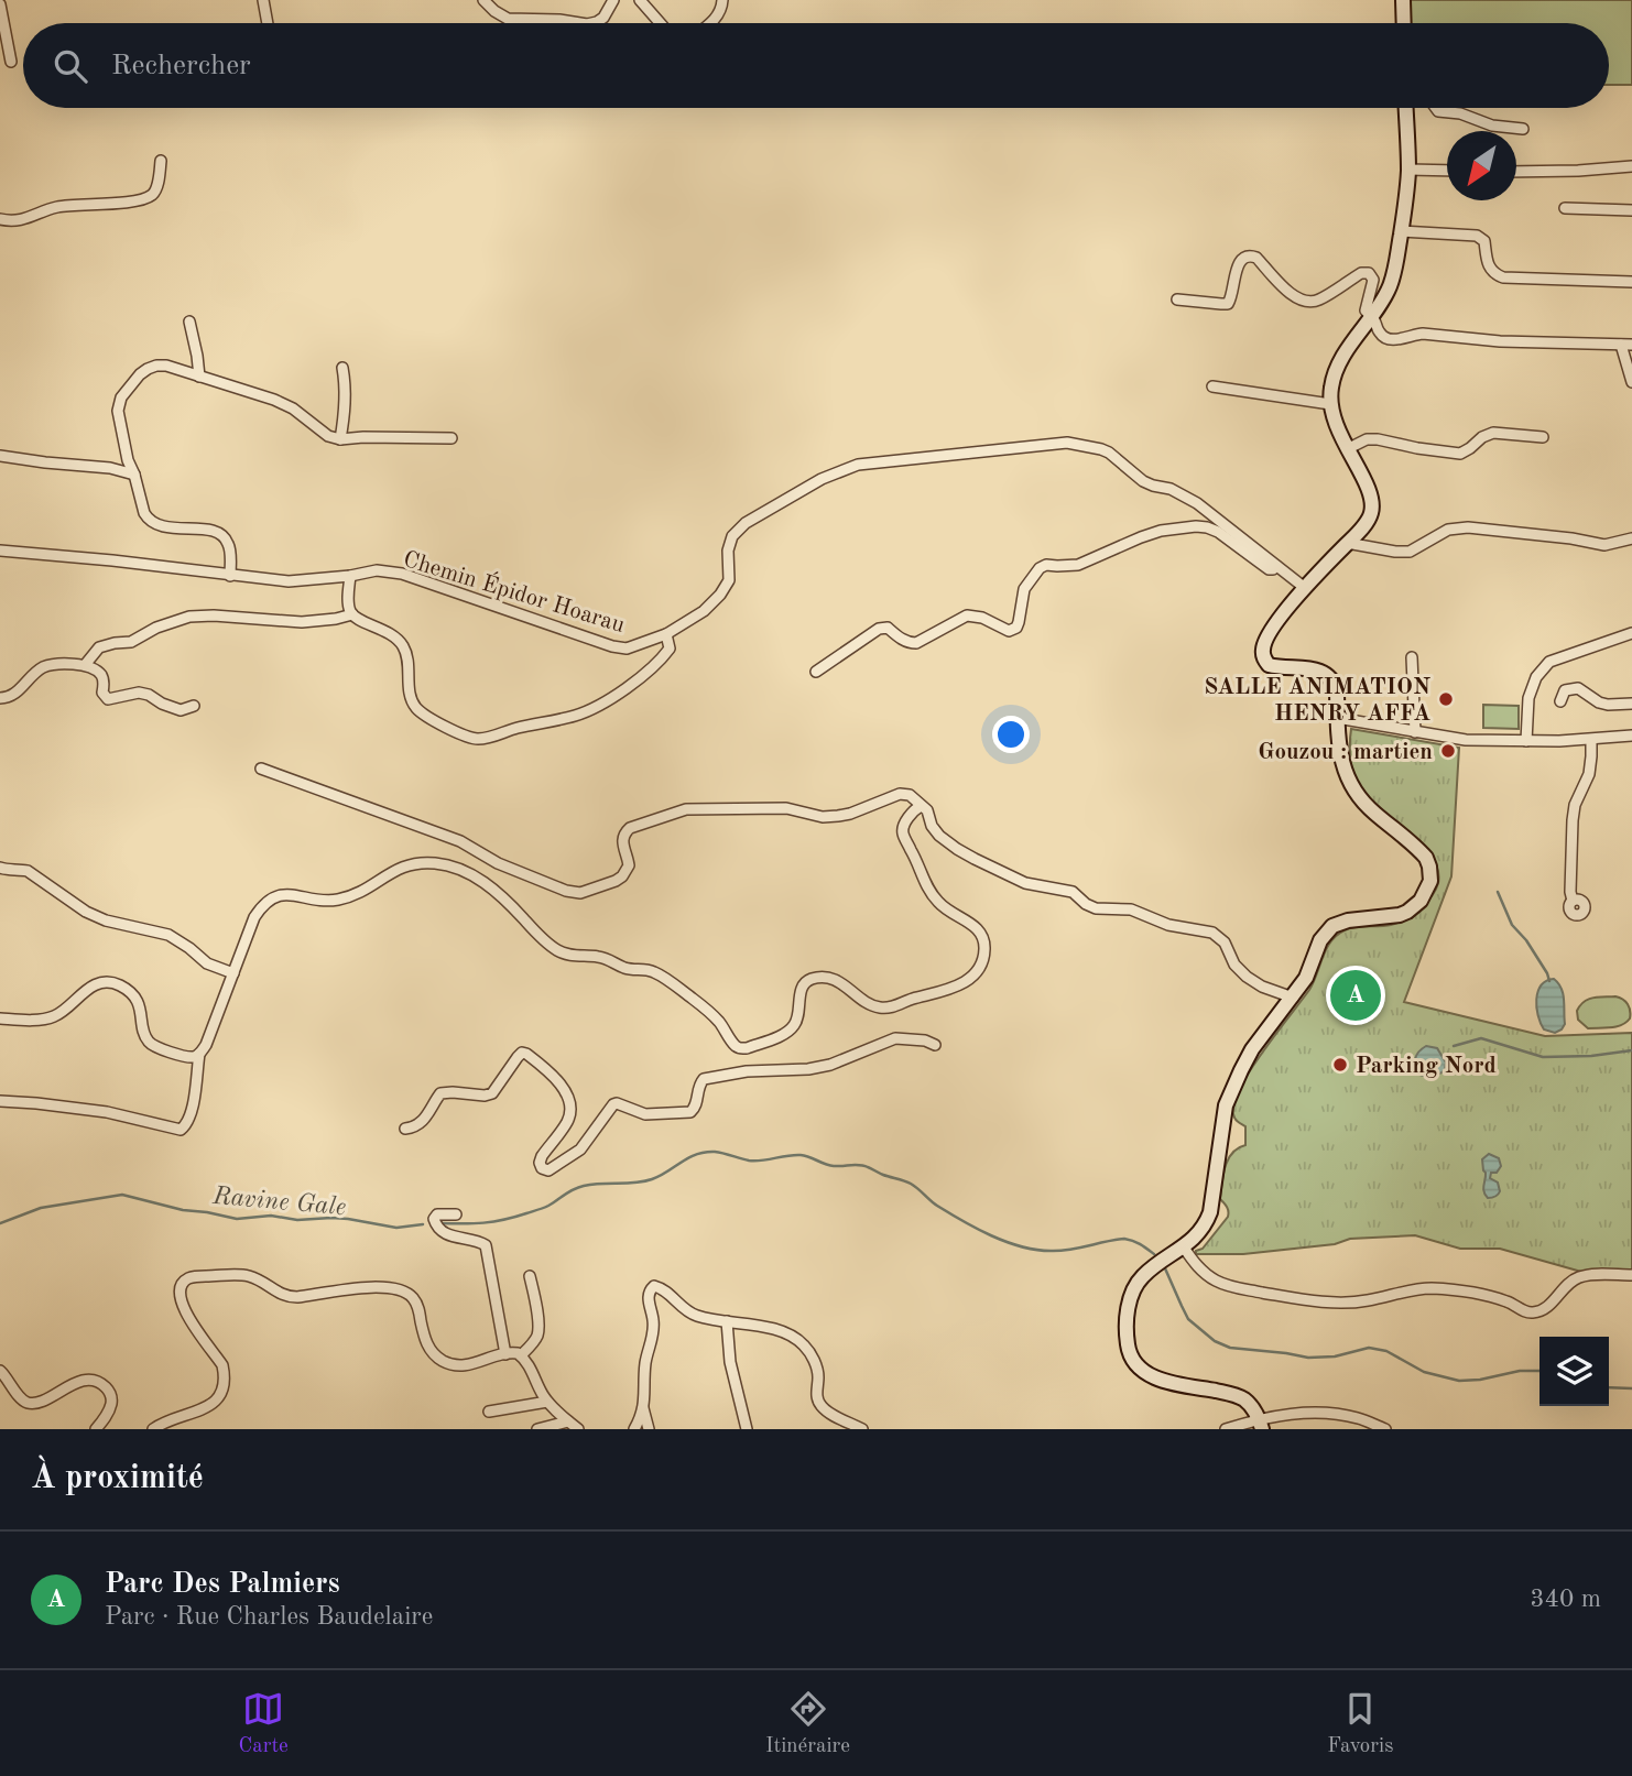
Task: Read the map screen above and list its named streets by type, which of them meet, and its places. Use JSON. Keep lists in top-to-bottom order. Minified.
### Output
{"streets":{"street":["Chemin Épidor Hoarau"]},"water":["Ravine Gale"],"places":["SALLE ANIMATION HENRY AFFA","Gouzou : martien","Parking Nord"],"north":"bottom left","page":{"search":"Rechercher","pins":"A","heading":"À proximité","list":[{"mark":"A","name":"Parc Des Palmiers","note":"Parc · Rue Charles Baudelaire","value":"340 m"}],"nav":["Carte","Itinéraire","Favoris"]}}
